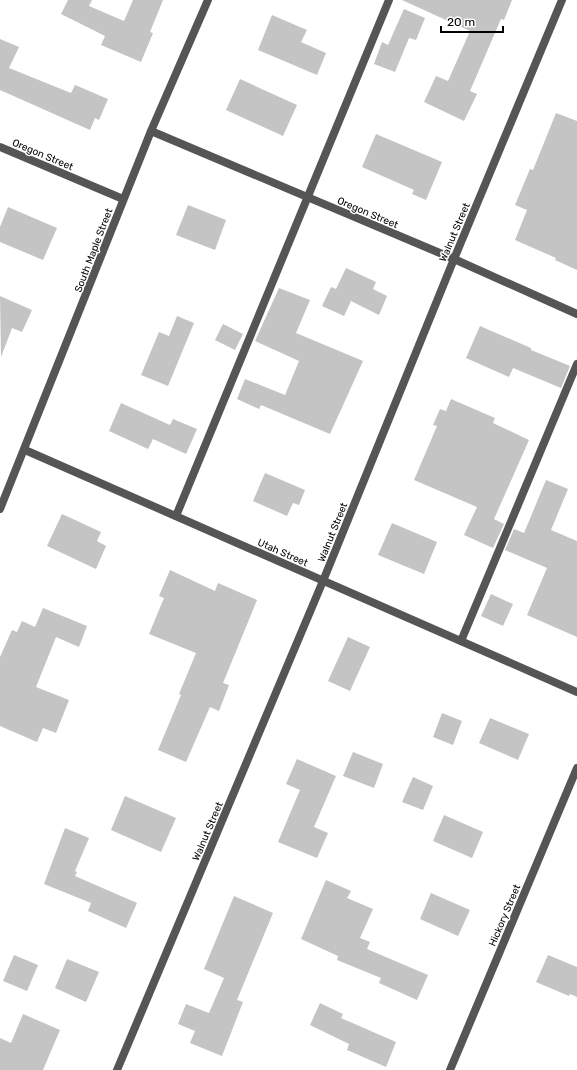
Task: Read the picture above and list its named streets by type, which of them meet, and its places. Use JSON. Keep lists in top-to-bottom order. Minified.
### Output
{"streets":{"street":["Oregon Street","Walnut Street","South Maple Street","Utah Street","Hickory Street"]},"crossings":[["Oregon Street","Walnut Street"],["Oregon Street","South Maple Street"],["Walnut Street","Utah Street"],["South Maple Street","Utah Street"]],"scale_bar":"20 m"}
